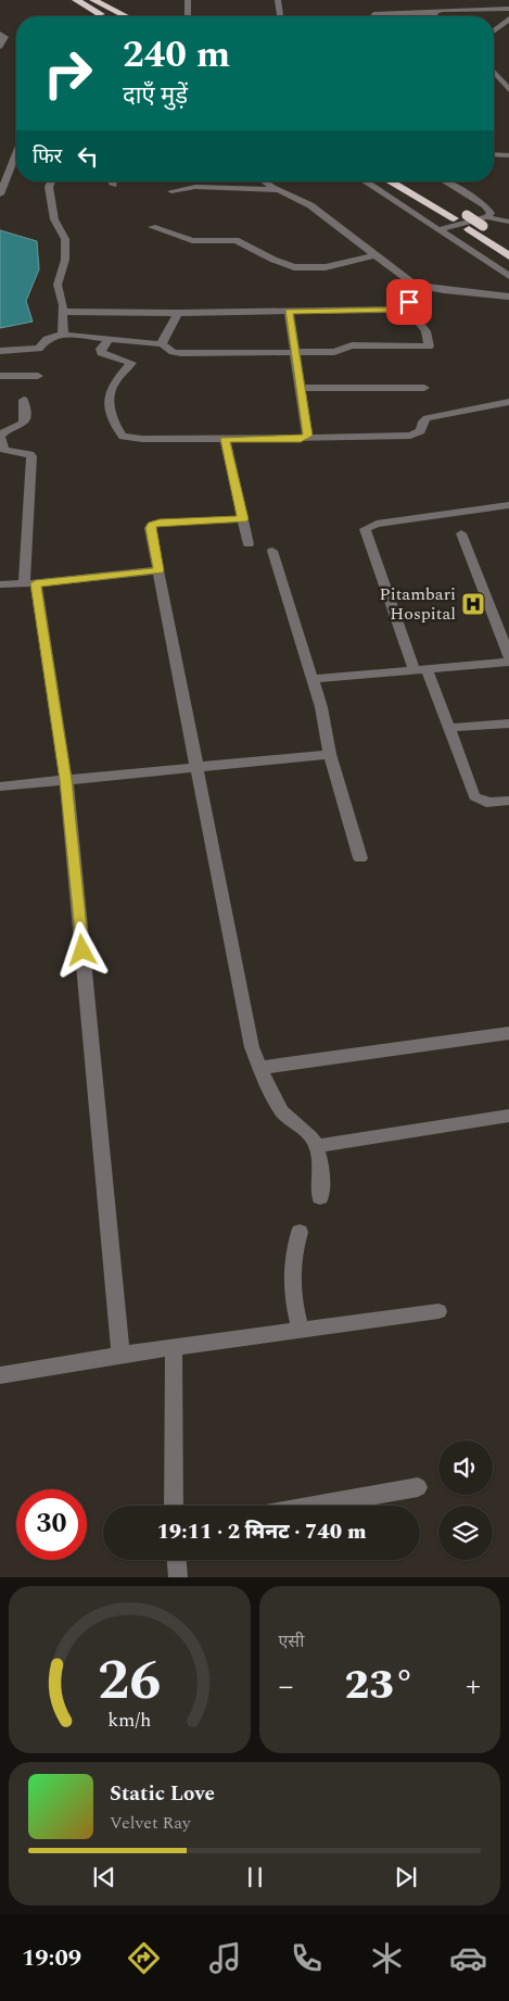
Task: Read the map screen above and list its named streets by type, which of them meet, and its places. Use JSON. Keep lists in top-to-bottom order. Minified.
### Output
{"places":{"hospital":["Pitambari Hospital"]},"page":{"turn":["240 m","दाएँ मुड़ें"],"then":"फिर","limit":"30","trip":"19:11 · 2 मिनट · 740 m","tile":"एसी","heat":["−","23°","+"],"song":["Static Love","Velvet Ray"],"tabs":"19:09","gauge":["26","km/h"]}}
